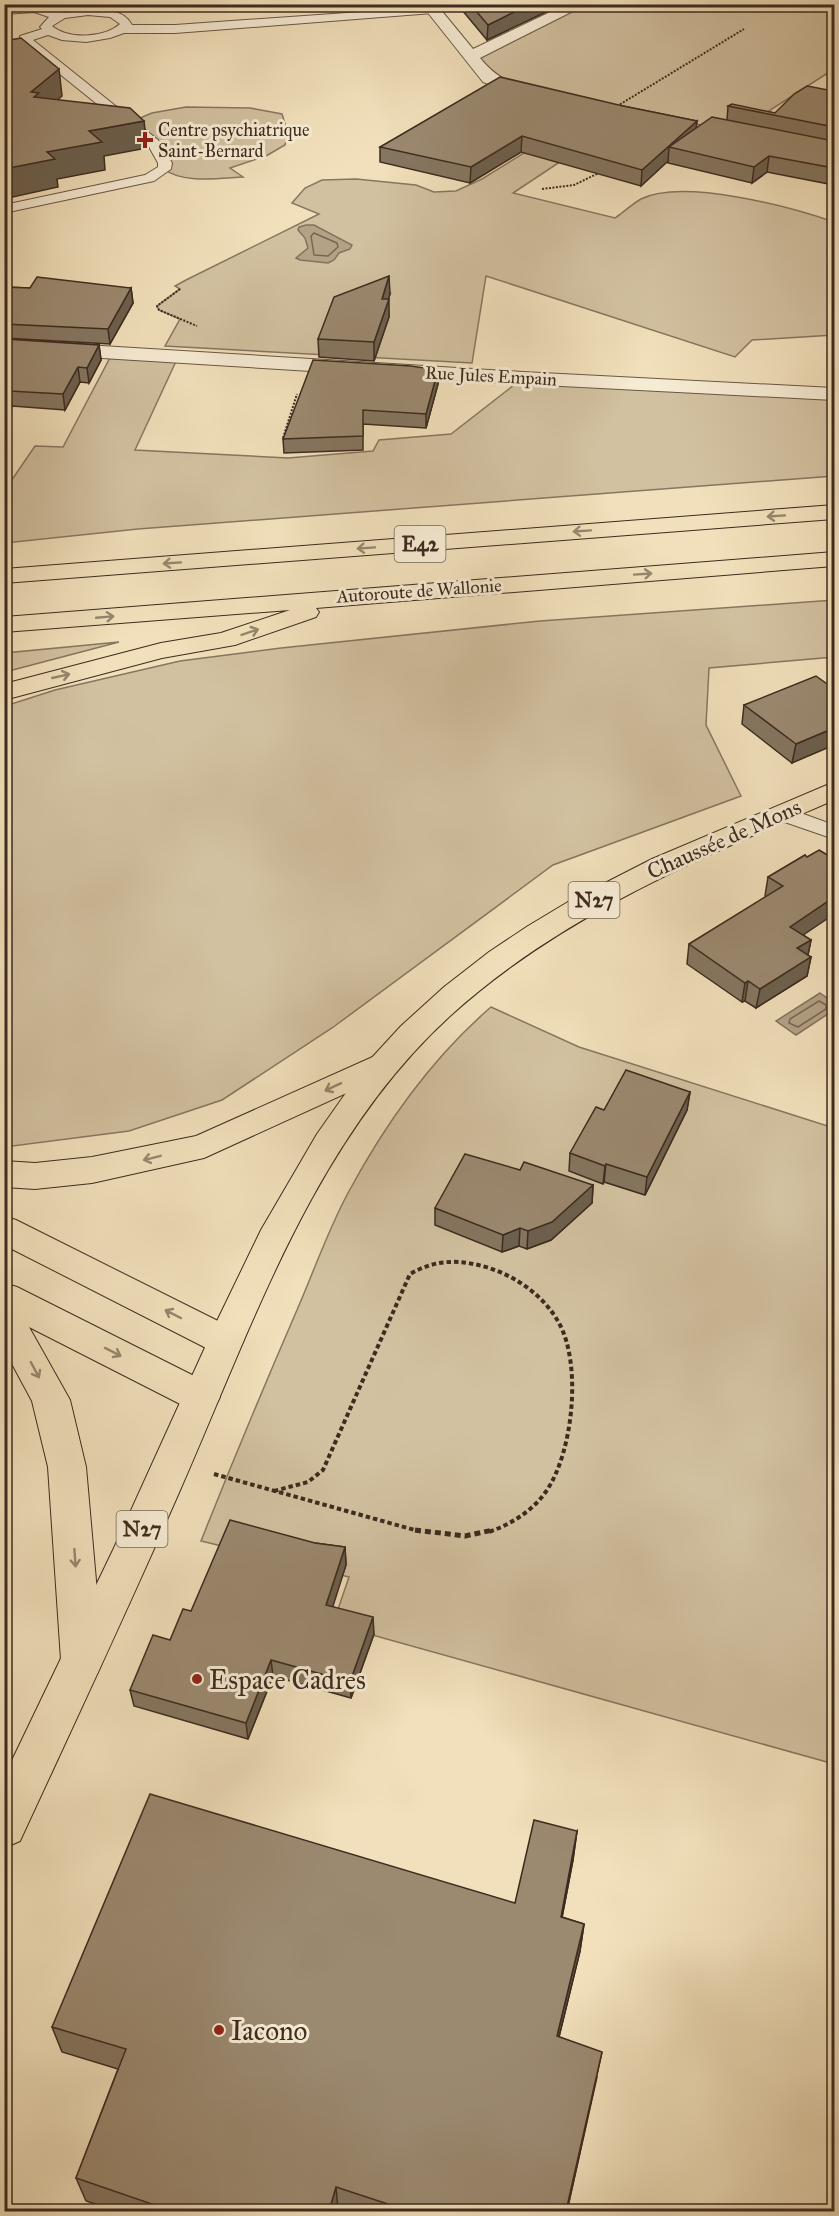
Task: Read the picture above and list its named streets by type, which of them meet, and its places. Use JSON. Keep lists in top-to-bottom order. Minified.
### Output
{"streets":{"main road":["E42","Autoroute de Wallonie","Chaussée de Mons","N27"],"street":["Rue Jules Empain"]},"crossings":[["Chaussée de Mons","N27"]],"places":{"health":["Centre psychiatrique Saint-Bernard"],"other":["Espace Cadres","Iacono"]}}
